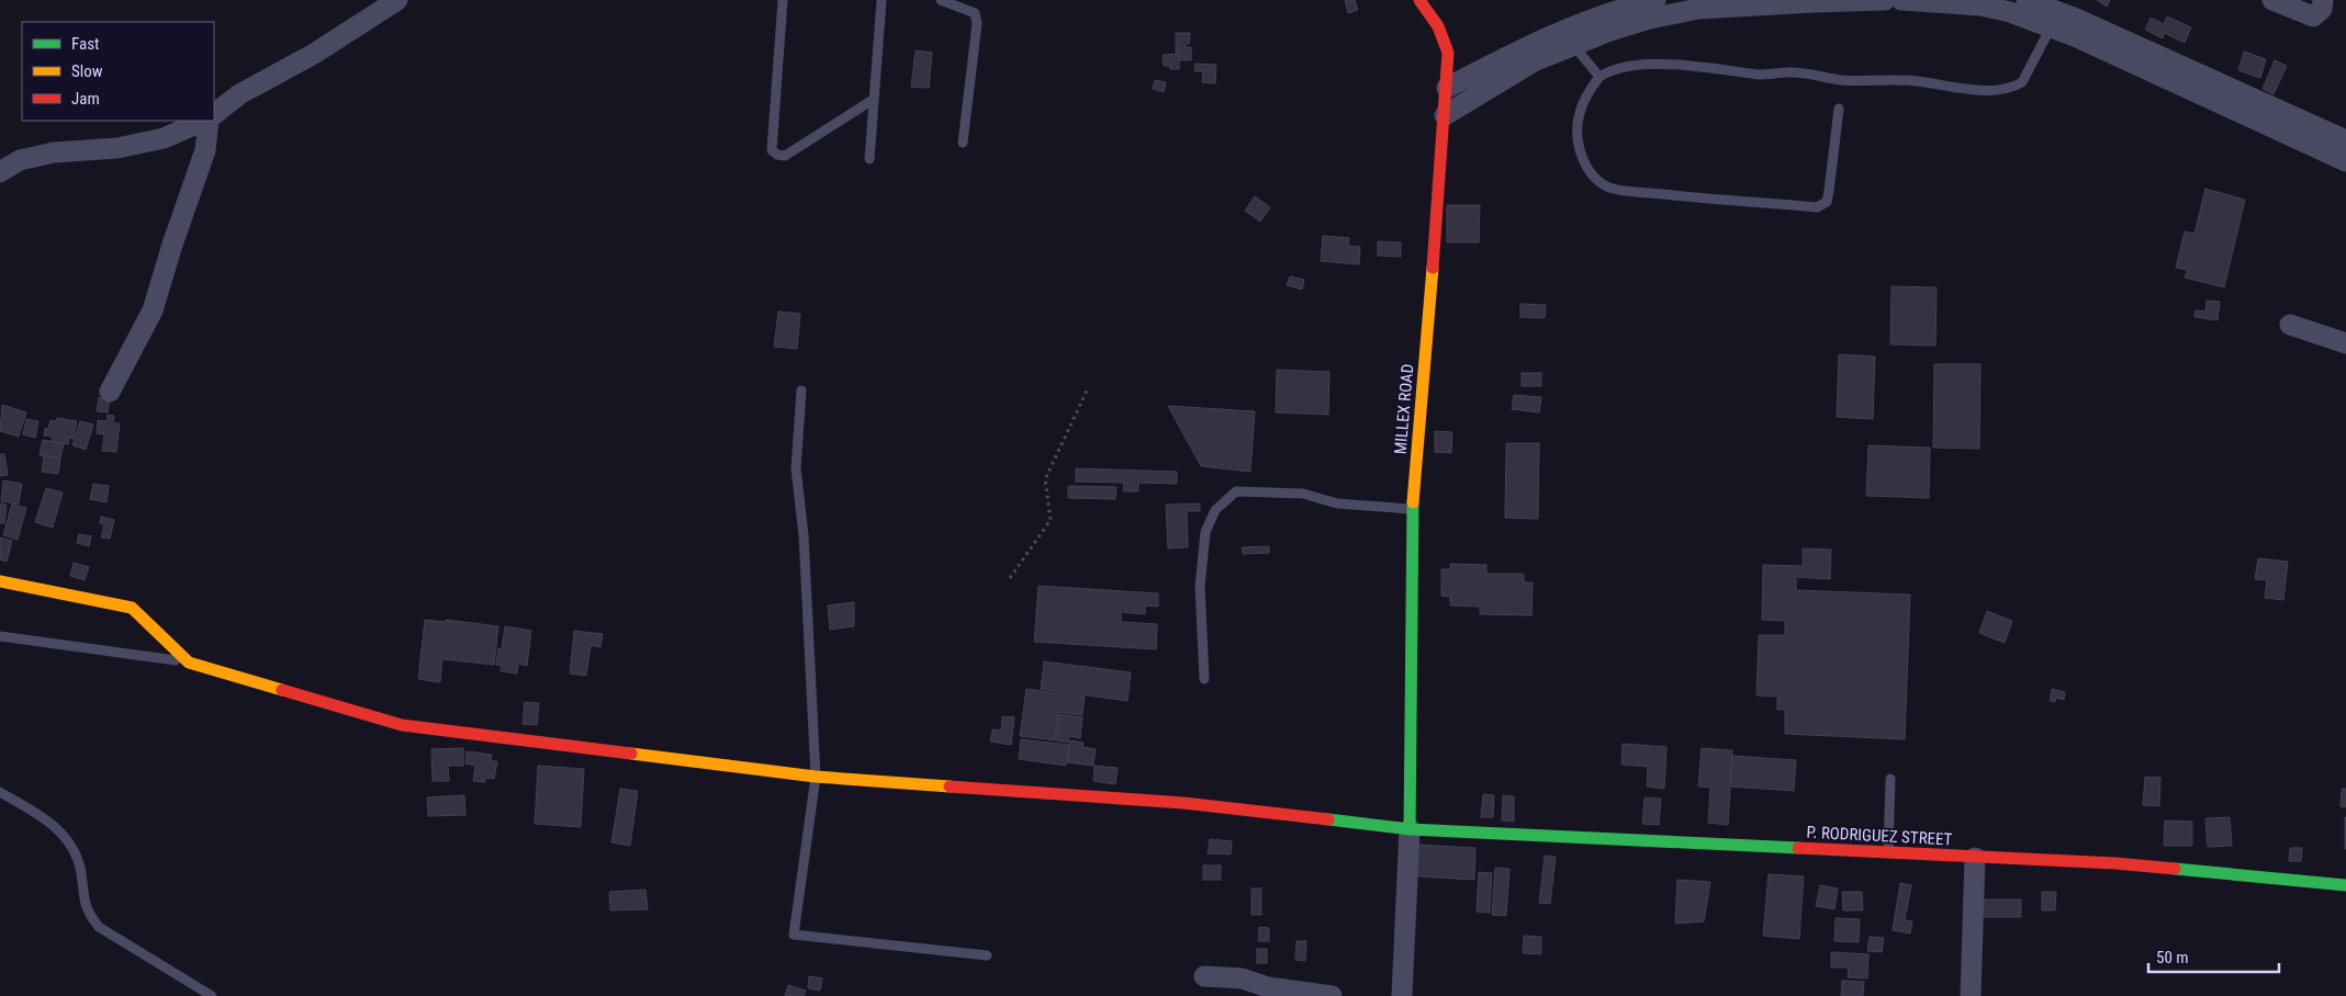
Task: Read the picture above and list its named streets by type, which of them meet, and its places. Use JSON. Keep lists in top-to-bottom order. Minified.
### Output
{"streets":{"street":["MILLEX ROAD","P. RODRIGUEZ STREET"]},"crossings":[["MILLEX ROAD","P. RODRIGUEZ STREET"]],"legend":["Fast","Slow","Jam"],"scale_bar":"50 m"}
